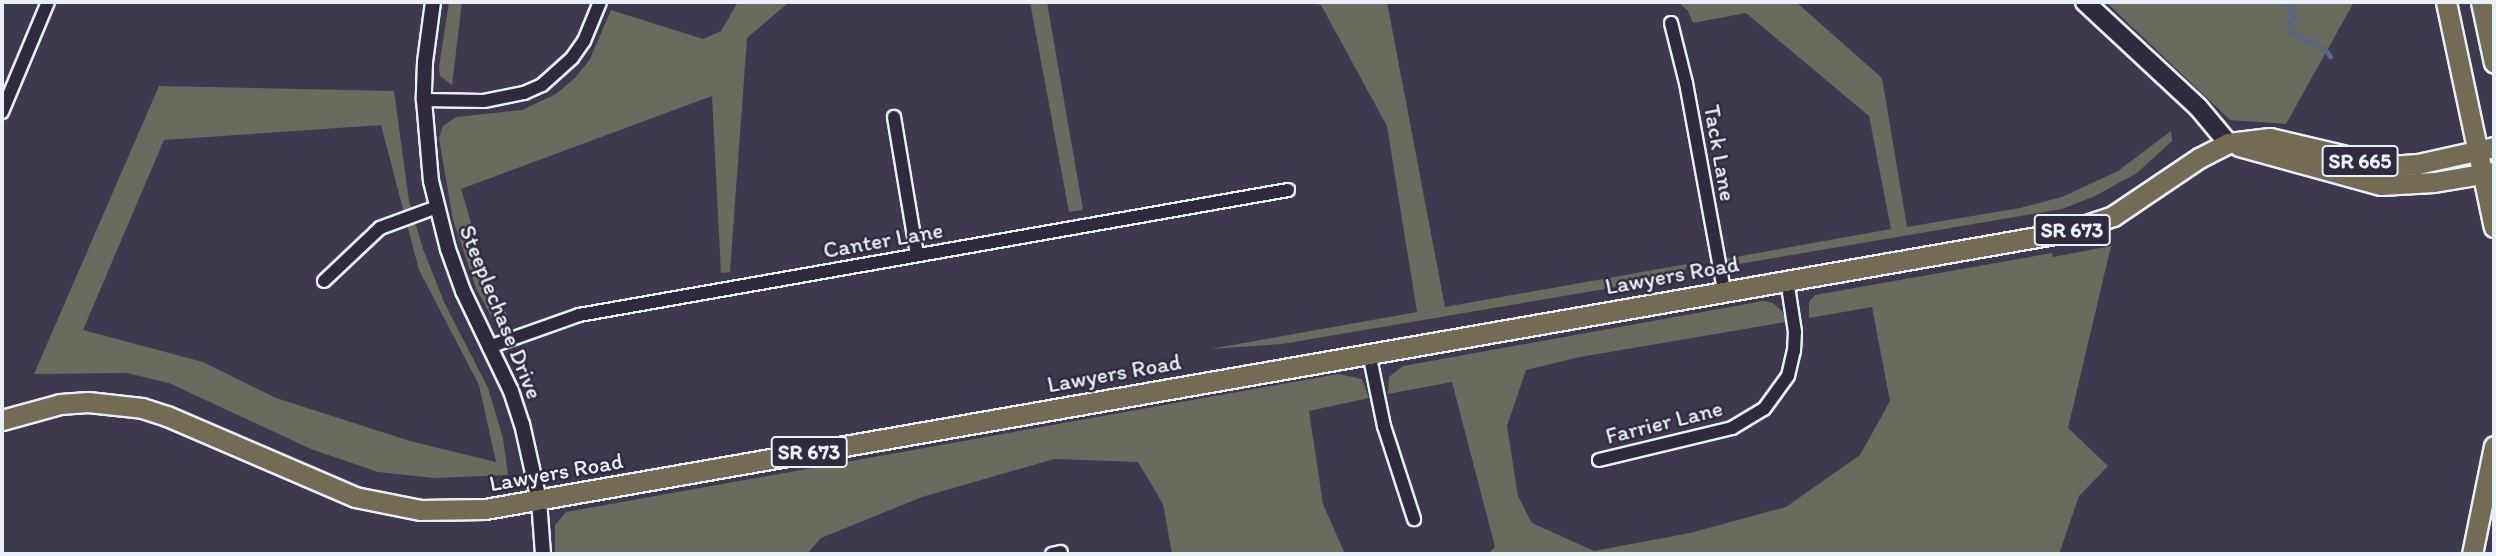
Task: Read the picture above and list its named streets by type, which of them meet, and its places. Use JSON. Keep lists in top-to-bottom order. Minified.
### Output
{"streets":{"main road":["SR 665","SR 673","Lawyers Road"],"street":["Tack Lane","Canter Lane","Steeplechase Drive","Farrier Lane"]},"crossings":[["Tack Lane","Lawyers Road"],["SR 665","Lawyers Road"],["Canter Lane","Steeplechase Drive"],["Lawyers Road","Steeplechase Drive"],["Lawyers Road","Farrier Lane"]]}
